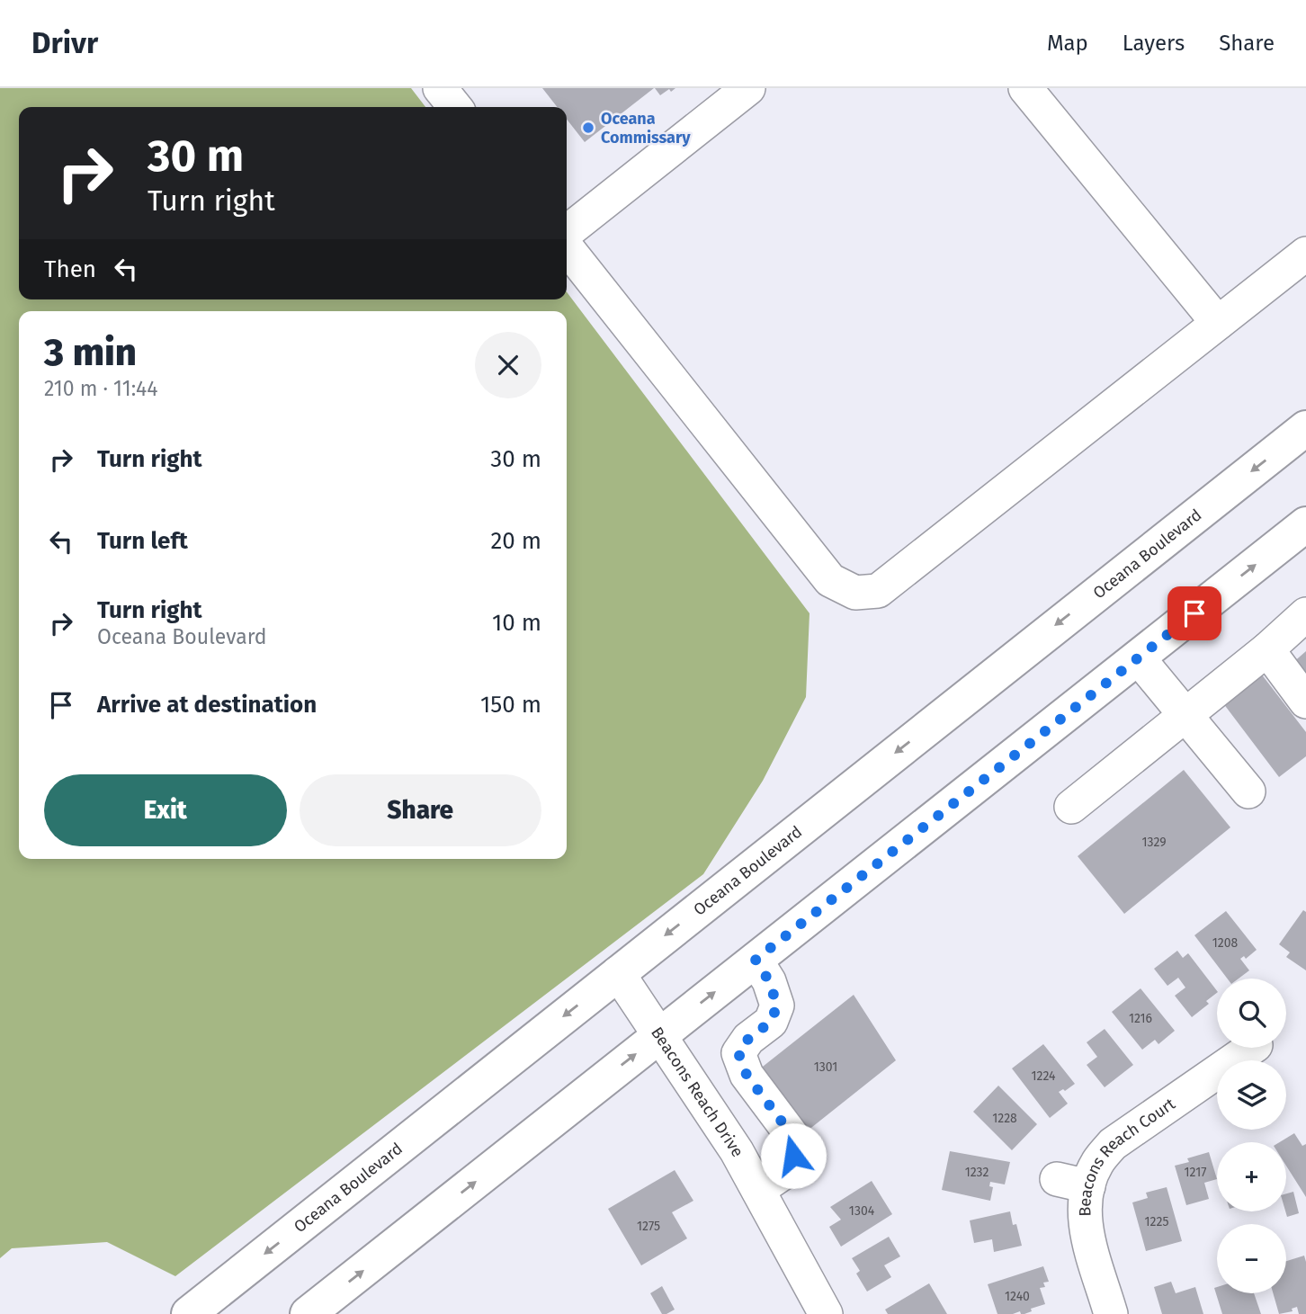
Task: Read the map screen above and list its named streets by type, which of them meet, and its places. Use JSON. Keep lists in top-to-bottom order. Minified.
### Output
{"streets":{"main road":["Oceana Boulevard"],"street":["Beacons Reach Drive","Beacons Reach Court"]},"crossings":[["Oceana Boulevard","Beacons Reach Drive"]],"places":["Oceana Commissary"],"house_numbers":["1329","1208","1216","1301","1224","1228","1232","1217","1304","1225","1275","1240"],"page":{"header":"Drivr","nav":["Map","Layers","Share"],"turn":["30 m","Turn right"],"then":"Then","heading":["3 min","210 m · 11:44"],"list":[{"name":"Turn right","value":"30 m"},{"name":"Turn left","value":"20 m"},{"name":"Turn right","note":"Oceana Boulevard","value":"10 m"},{"name":"Arrive at destination","value":"150 m"}],"buttons":["Exit","Share"],"map_buttons":["+","−"]}}
